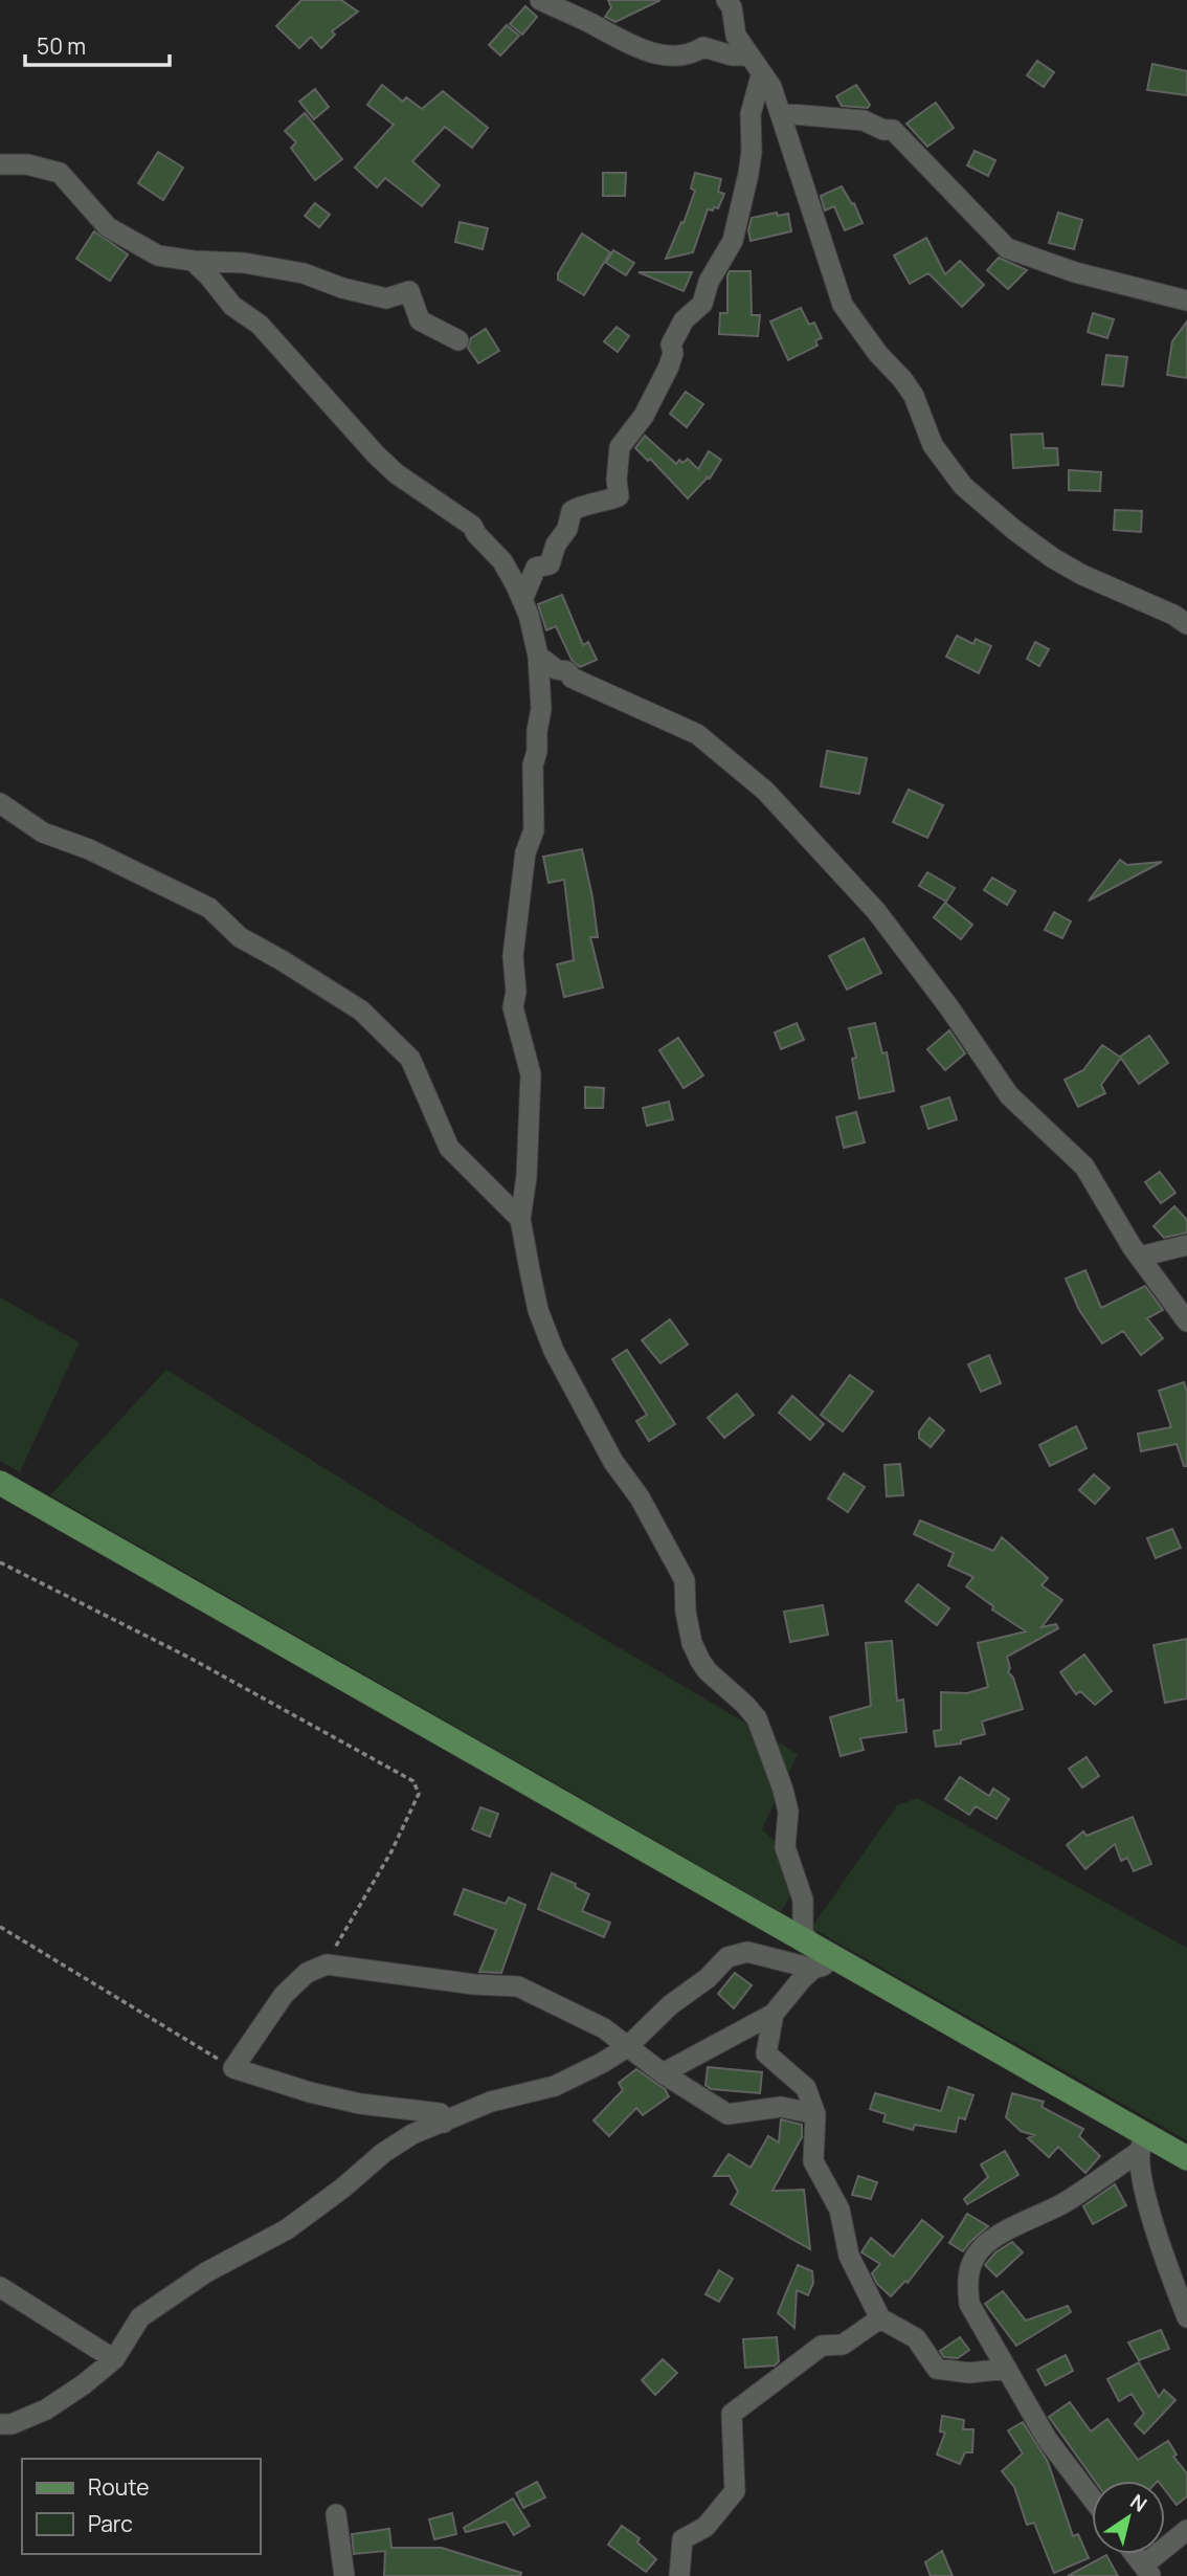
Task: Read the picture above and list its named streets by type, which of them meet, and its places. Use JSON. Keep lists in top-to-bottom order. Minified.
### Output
{"legend":["Route","Parc"],"scale_bar":"50 m","north":"top right"}
